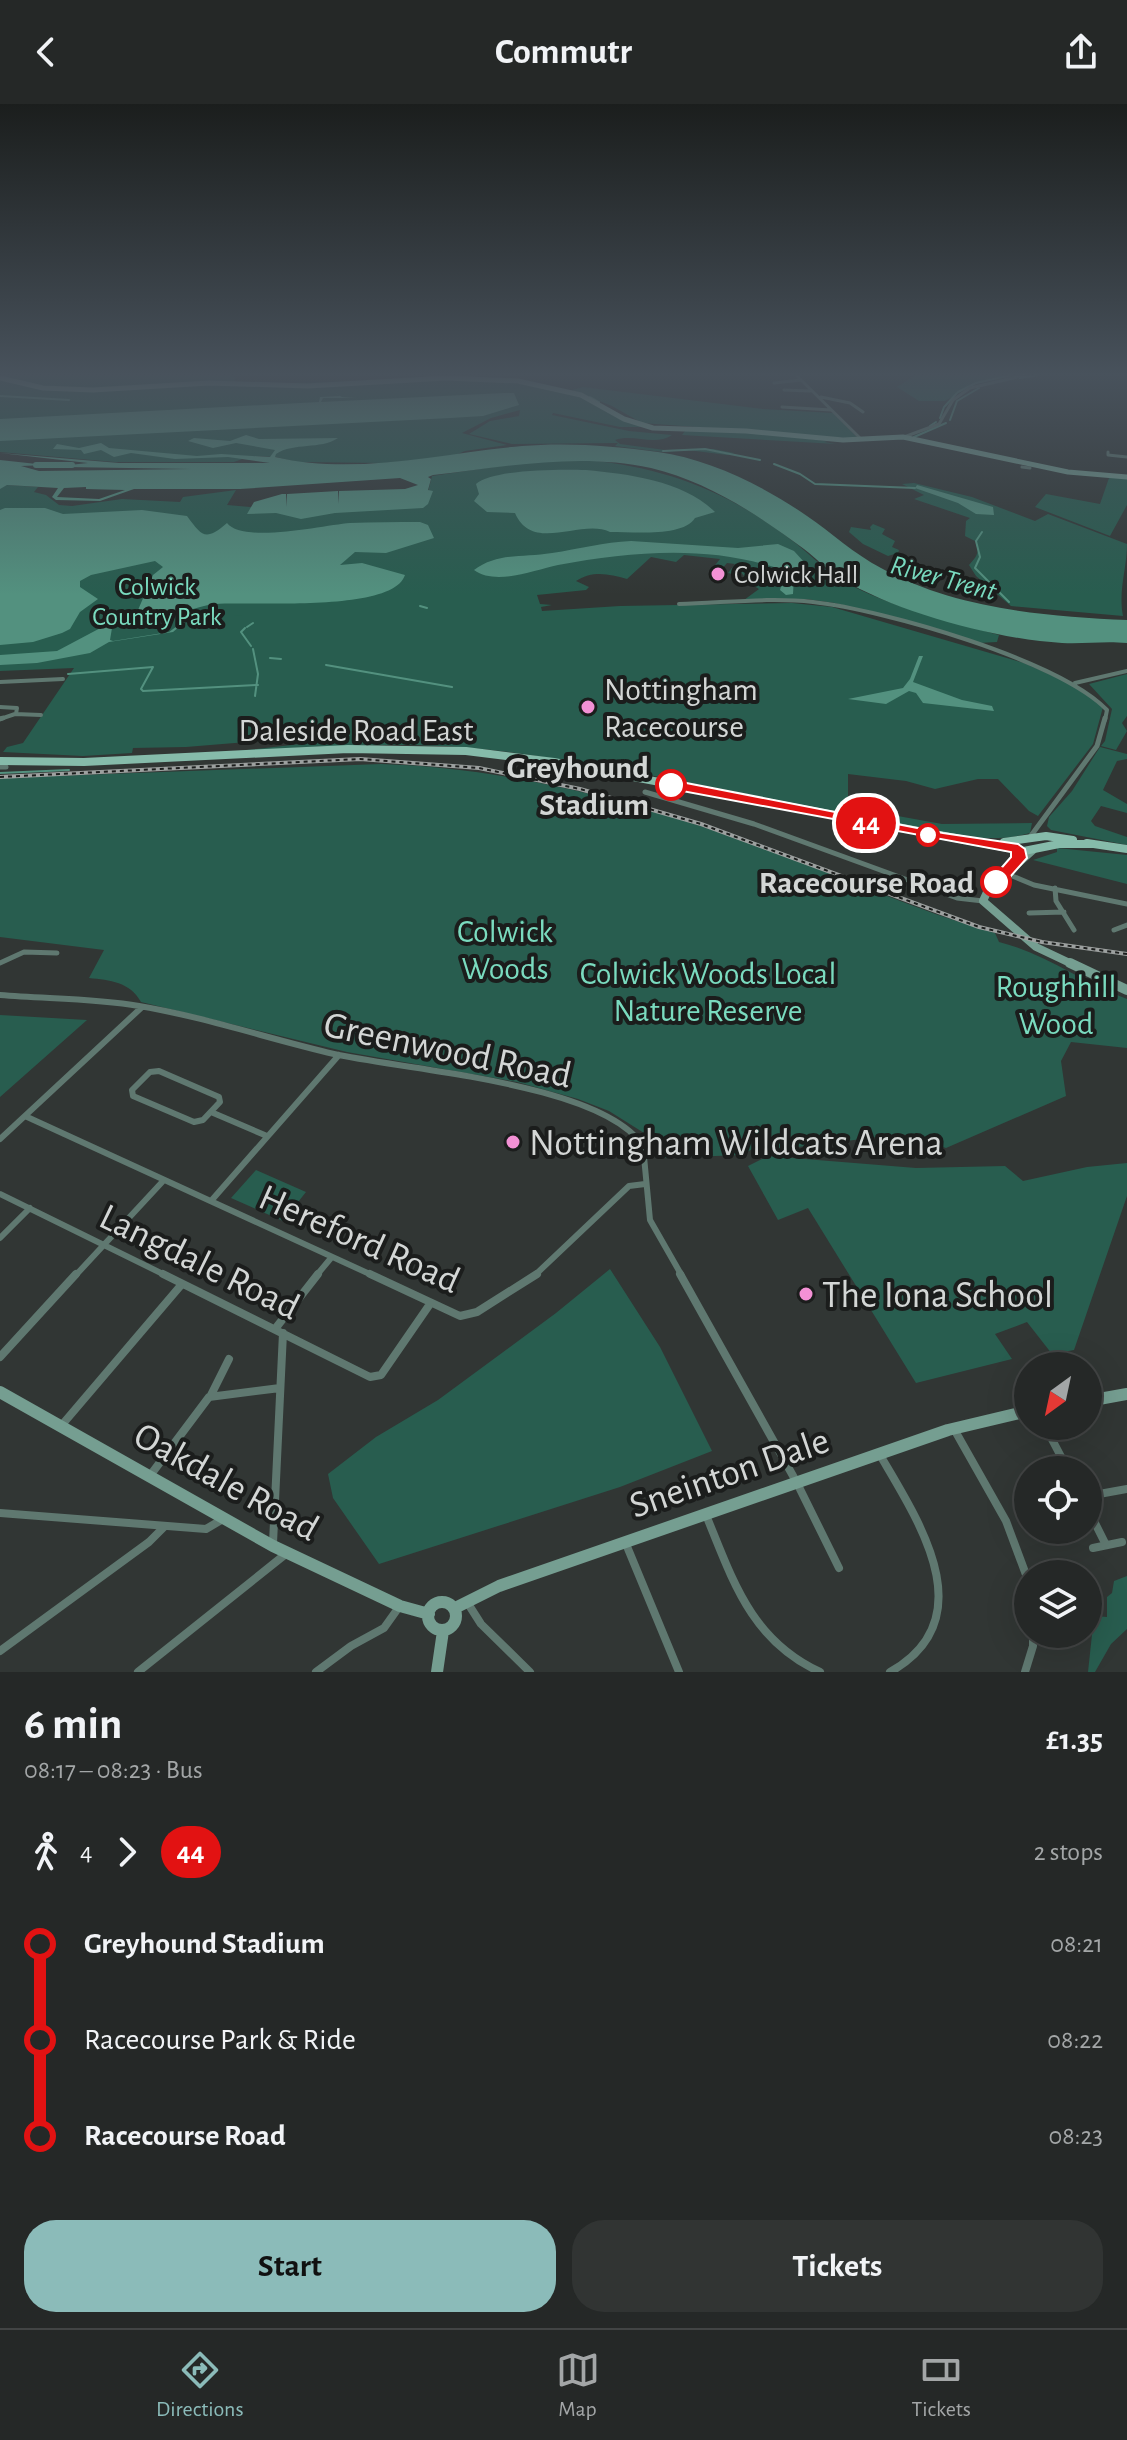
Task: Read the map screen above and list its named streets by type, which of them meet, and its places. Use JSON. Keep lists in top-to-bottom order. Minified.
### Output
{"streets":{"main road":["Daleside Road East"],"street":["Greenwood Road","Hereford Road","Langdale Road","Sneinton Dale","Oakdale Road"]},"crossings":[["Greenwood Road","Hereford Road"],["Greenwood Road","Sneinton Dale"],["Hereford Road","Langdale Road"],["Sneinton Dale","Oakdale Road"]],"water":["River Trent"],"parks":["Colwick Country Park","Colwick Woods","Colwick Woods Local Nature Reserve","Roughhill Wood"],"places":["Colwick Hall","Nottingham Racecourse","Greyhound Stadium","Racecourse Road","Nottingham Wildcats Arena","The Iona School"],"lines":["bus line 44"],"north":"bottom left","page":{"header":"Commutr","on_map":"44","heading":["6 min","08:17 – 08:23 · Bus","£1.35"],"legs":["4","44","2 stops"],"list":[{"name":"Greyhound Stadium","value":"08:21"},{"name":"Racecourse Park & Ride","value":"08:22"},{"name":"Racecourse Road","value":"08:23"}],"buttons":["Start","Tickets"],"tabs":["Directions","Map","Tickets"]}}
